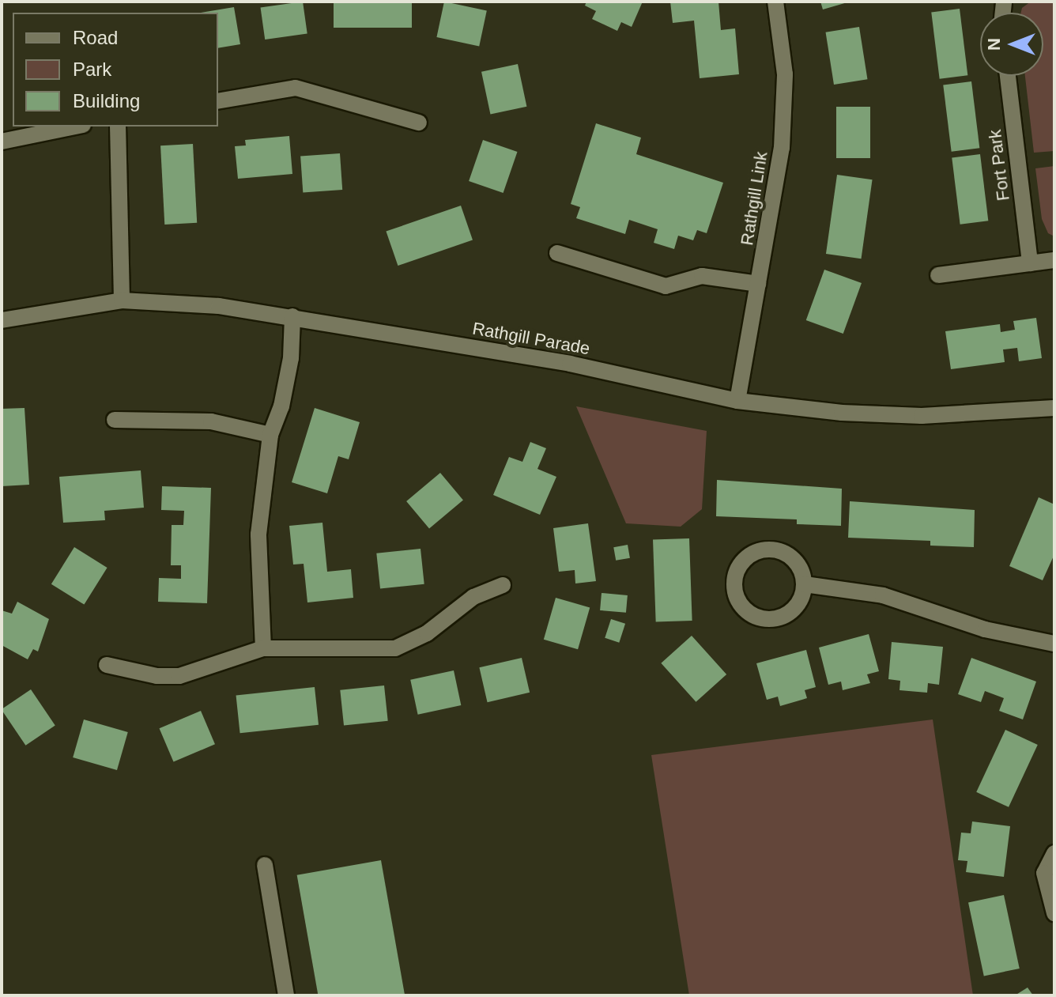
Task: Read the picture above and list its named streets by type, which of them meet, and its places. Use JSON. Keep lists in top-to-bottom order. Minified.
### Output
{"streets":{"street":["Fort Park","Rathgill Link","Rathgill Parade"]},"crossings":[["Rathgill Link","Rathgill Parade"]],"legend":["Road","Park","Building"],"north":"left"}
